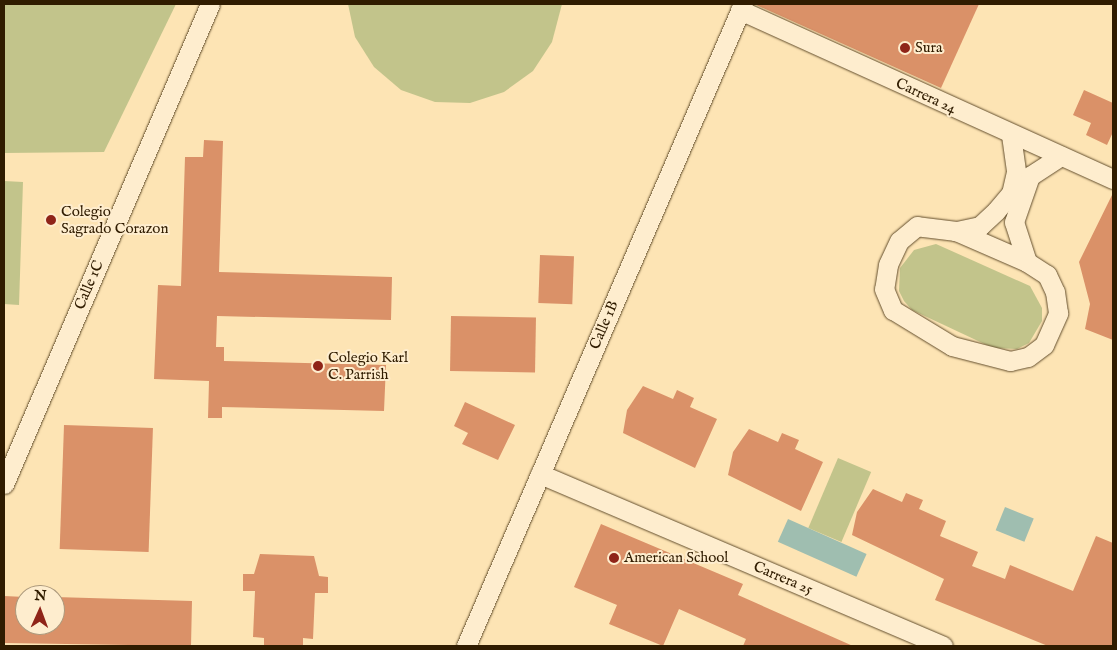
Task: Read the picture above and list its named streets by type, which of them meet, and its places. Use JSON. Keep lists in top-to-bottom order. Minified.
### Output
{"streets":{"street":["Carrera 24","Calle 1C","Calle 1B","Carrera 25"]},"crossings":[["Carrera 24","Calle 1B"],["Calle 1B","Carrera 25"]],"places":["Sura","Colegio Sagrado Corazon","Colegio Karl C. Parrish","American School"],"north":"top"}
